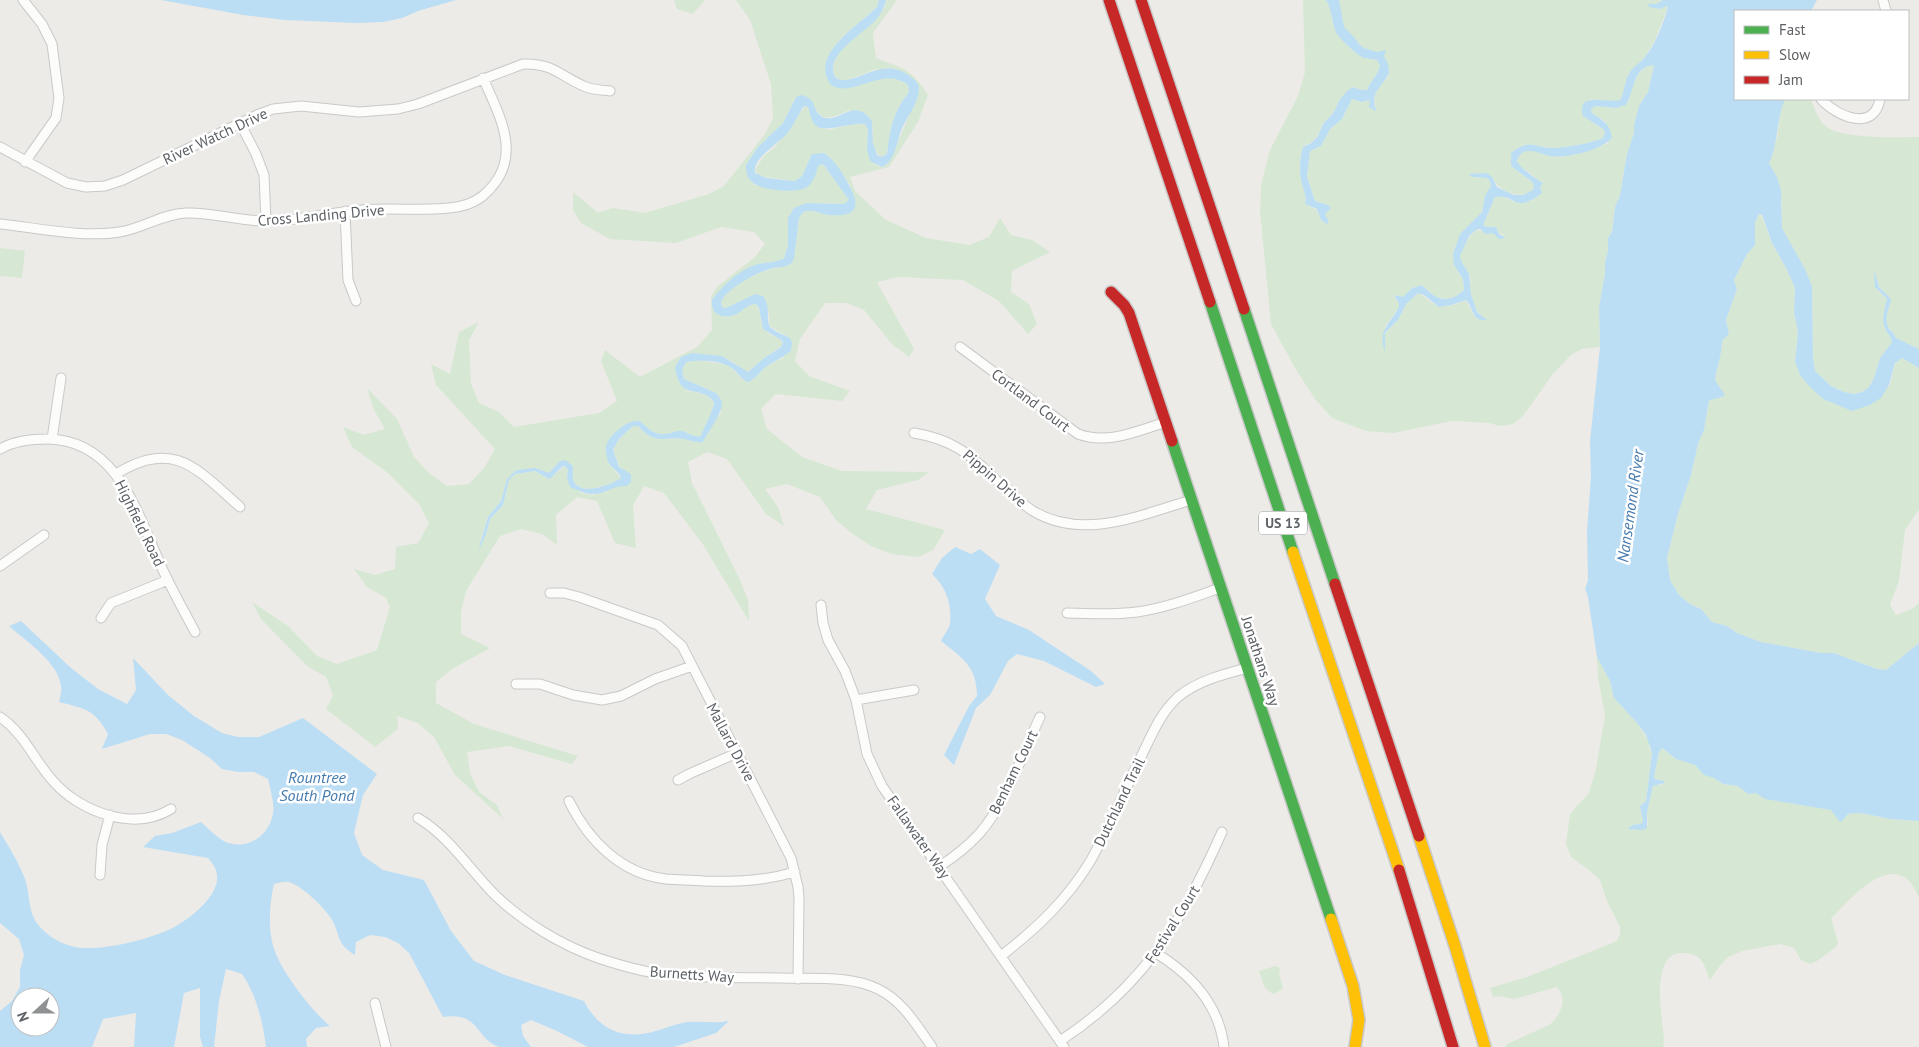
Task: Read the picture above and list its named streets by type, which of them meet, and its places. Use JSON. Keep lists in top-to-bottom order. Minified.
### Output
{"streets":{"main road":["US 13","Jonathans Way"],"street":["River Watch Drive","Cross Landing Drive","Cortland Court","Pippin Drive","Highfield Road","Mallard Drive","Benham Court","Dutchland Trail","Fallawater Way","Festival Court","Burnetts Way"]},"crossings":[["River Watch Drive","Cross Landing Drive"],["Cortland Court","Jonathans Way"],["Pippin Drive","Jonathans Way"],["Jonathans Way","Dutchland Trail"],["Mallard Drive","Burnetts Way"],["Benham Court","Fallawater Way"],["Dutchland Trail","Fallawater Way"],["Fallawater Way","Festival Court"]],"water":["Nansemond River","Rountree South Pond"],"legend":["Fast","Slow","Jam"],"north":"left"}
